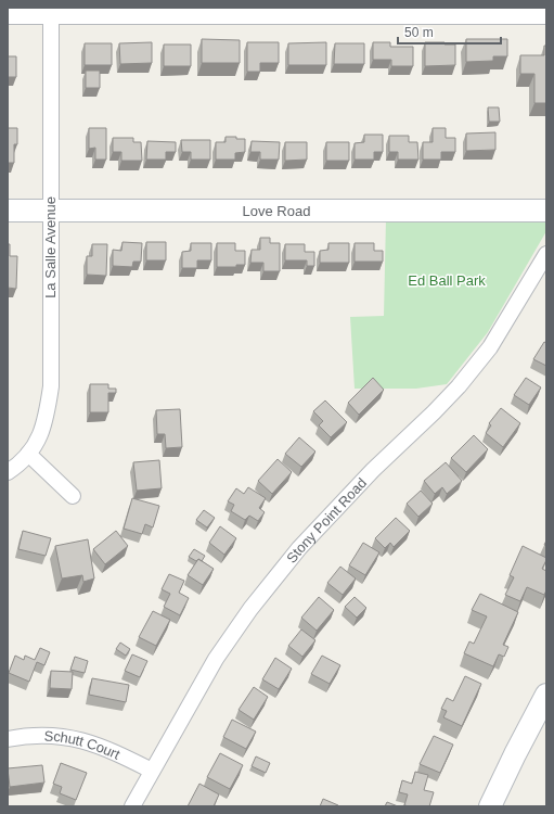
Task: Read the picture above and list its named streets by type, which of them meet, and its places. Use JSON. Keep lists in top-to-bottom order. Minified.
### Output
{"streets":{"street":["Love Road","La Salle Avenue","Stony Point Road","Schutt Court"]},"crossings":[["Love Road","La Salle Avenue"],["Stony Point Road","Schutt Court"]],"parks":["Ed Ball Park"],"scale_bar":"50 m"}
